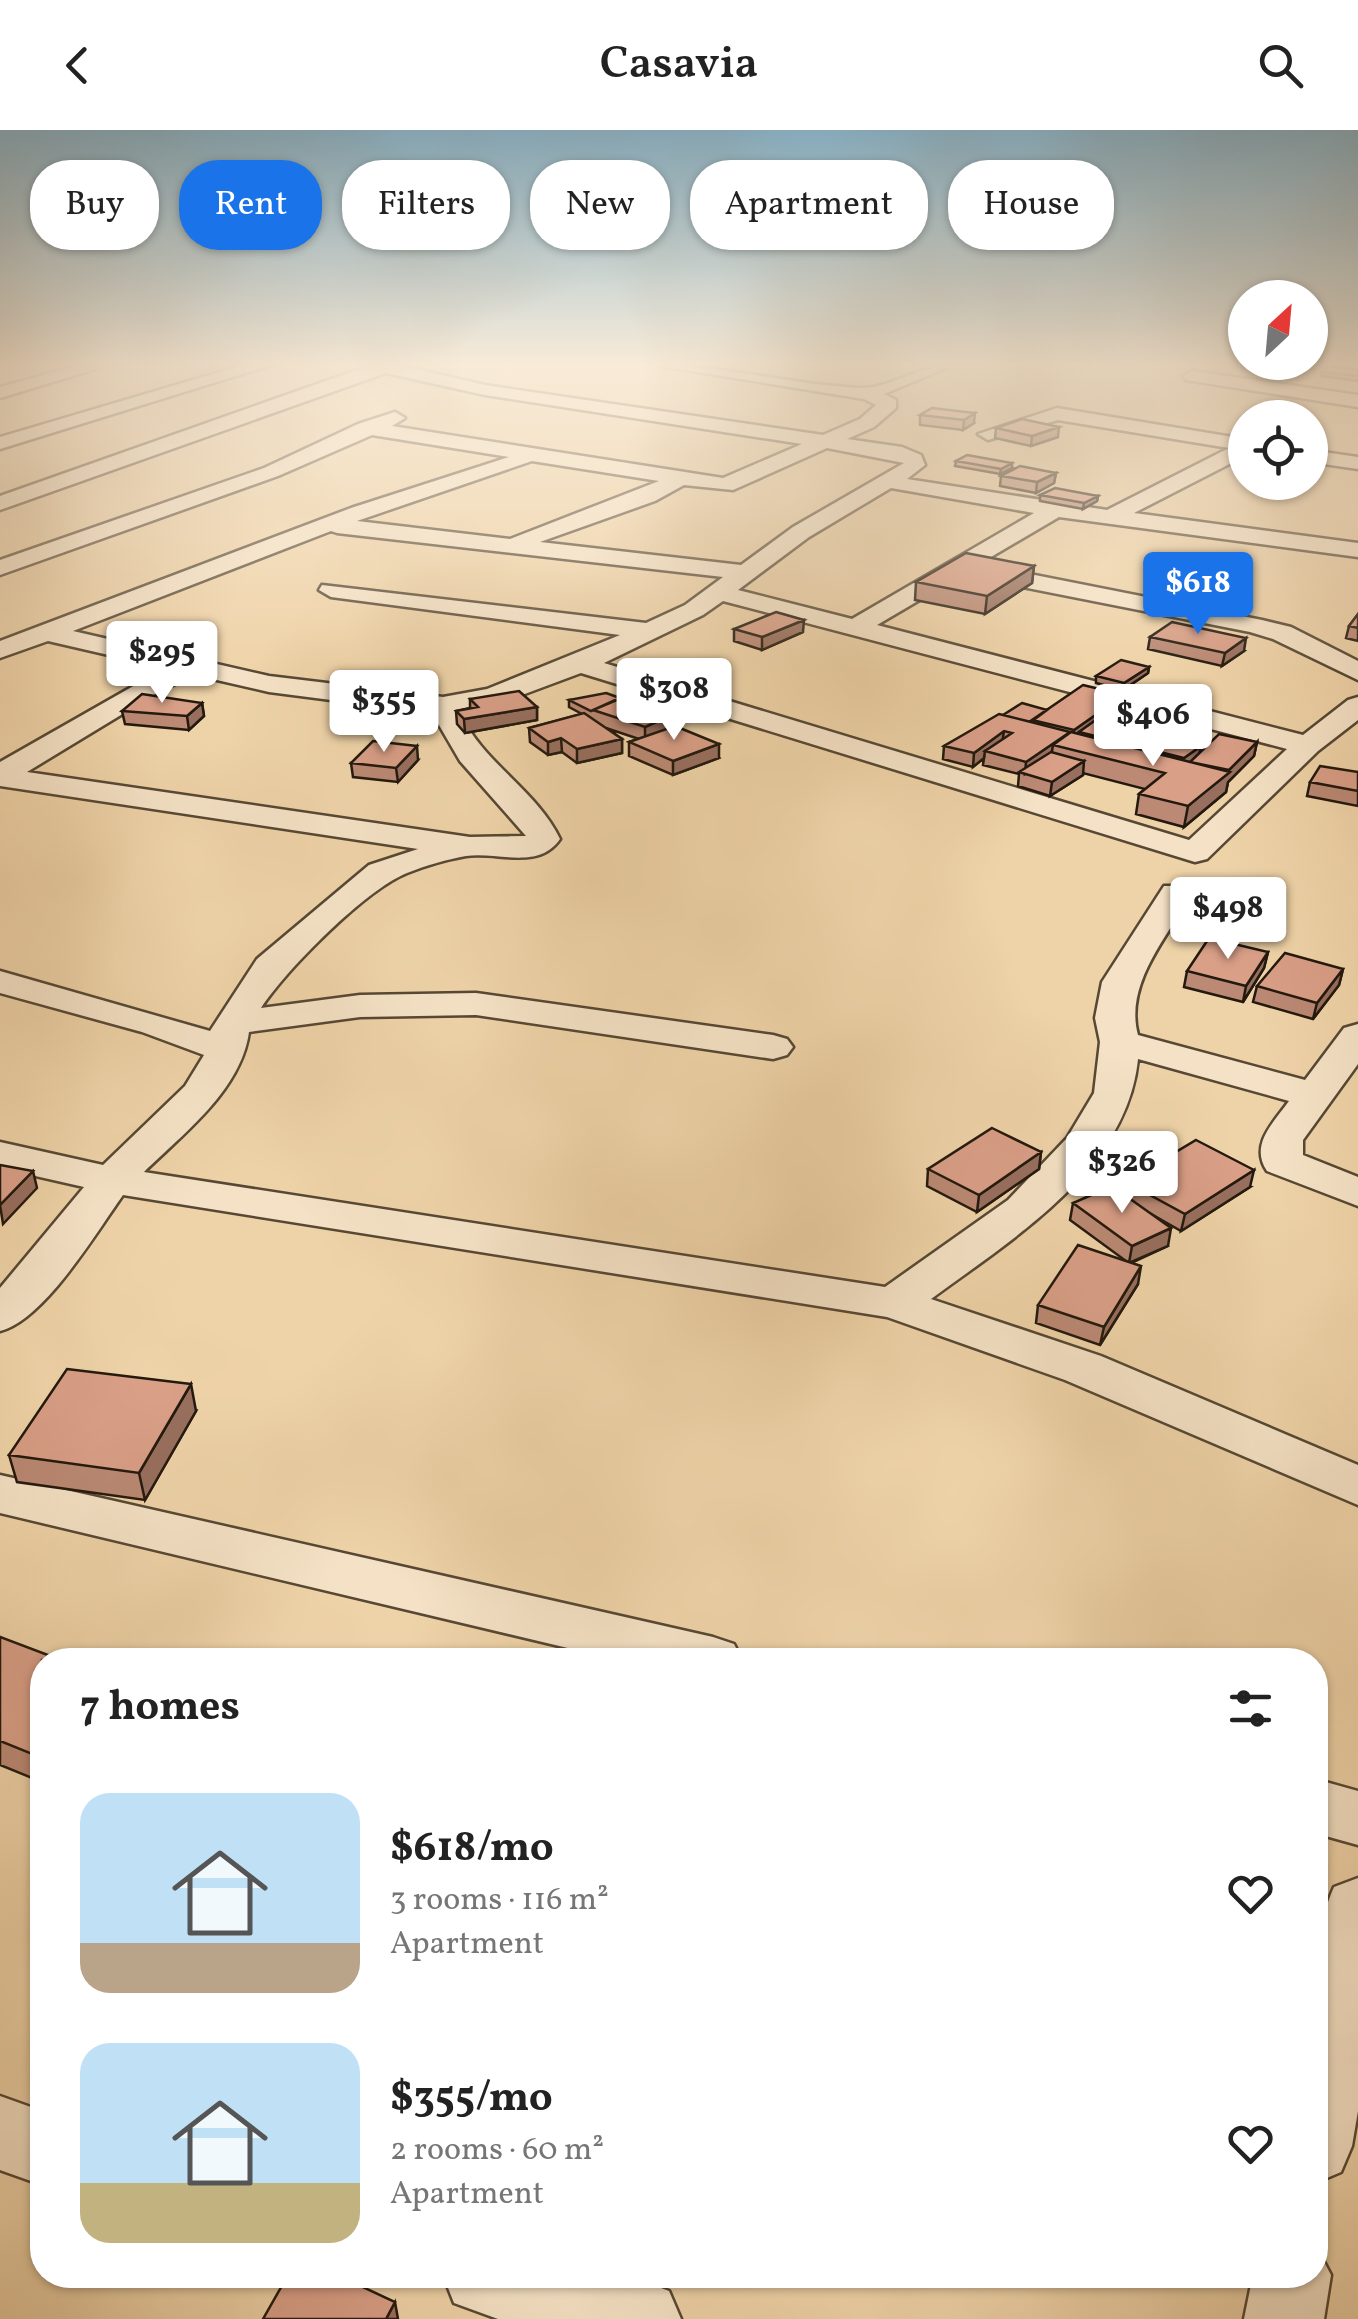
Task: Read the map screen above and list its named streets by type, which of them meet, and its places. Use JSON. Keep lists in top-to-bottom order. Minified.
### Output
{"north":"top right","page":{"header":"Casavia","chip":["Buy","Rent","Filters","New","Apartment","House"],"price":["$618","$295","$308","$355","$406","$498","$326"],"heading":"7 homes","list":[{"name":"$618/mo","note":"3 rooms · 116 m² · Apartment"},{"name":"$355/mo","note":"2 rooms · 60 m² · Apartment"}]}}
